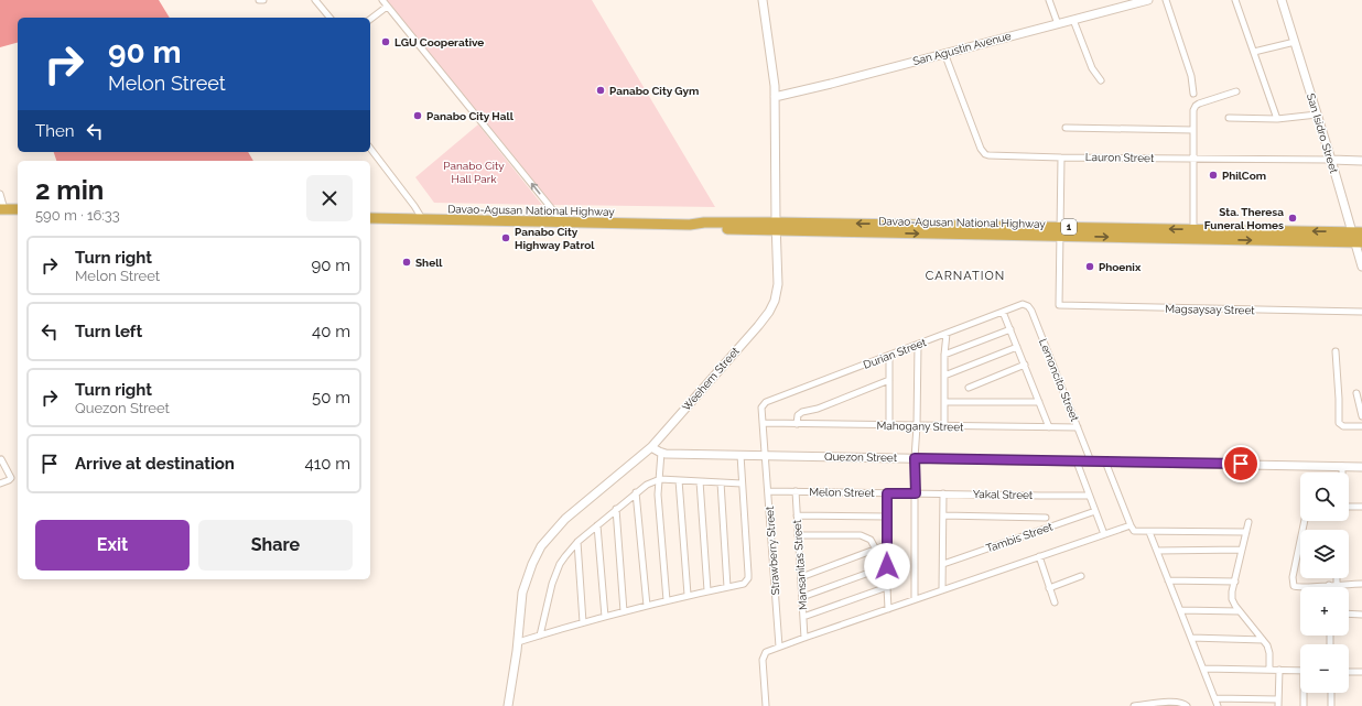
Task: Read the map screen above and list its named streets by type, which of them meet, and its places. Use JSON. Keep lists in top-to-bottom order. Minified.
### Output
{"streets":{"highway":["Davao-Agusan National Highway","1"],"street":["San Agustin Avenue","San Isidro Street","Lauron Street","Magsaysay Street","Durian Street","Weehem Street","Lemoncito Street","Mahogany Street","Quezon Street","Melon Street","Yakal Street","Tambis Street","Strawberry Street","Mansanitas Street"]},"crossings":[["San Agustin Avenue","Lauron Street"],["San Agustin Avenue","Weehem Street"],["San Isidro Street","Lauron Street"],["San Isidro Street","Davao-Agusan National Highway"],["Davao-Agusan National Highway","Magsaysay Street"],["Davao-Agusan National Highway","Weehem Street"],["Durian Street","Lemoncito Street"],["Durian Street","Strawberry Street"],["Weehem Street","Quezon Street"],["Lemoncito Street","Mahogany Street"],["Lemoncito Street","Quezon Street"],["Mahogany Street","Strawberry Street"],["Quezon Street","Strawberry Street"],["Melon Street","Yakal Street"],["Melon Street","Strawberry Street"],["Melon Street","Mansanitas Street"]],"districts":["CARNATION"],"parks":["Panabo City Hall Park"],"places":["LGU Cooperative","Panabo City Gym","Panabo City Hall","PhilCom","Sta. Theresa Funeral Homes","Panabo City Highway Patrol","Shell","Phoenix"],"page":{"turn":["90 m","Melon Street"],"then":"Then","heading":["2 min","590 m · 16:33"],"list":[{"name":"Turn right","note":"Melon Street","value":"90 m"},{"name":"Turn left","value":"40 m"},{"name":"Turn right","note":"Quezon Street","value":"50 m"},{"name":"Arrive at destination","value":"410 m"}],"map_buttons":["+","−"],"buttons":["Exit","Share"]}}
